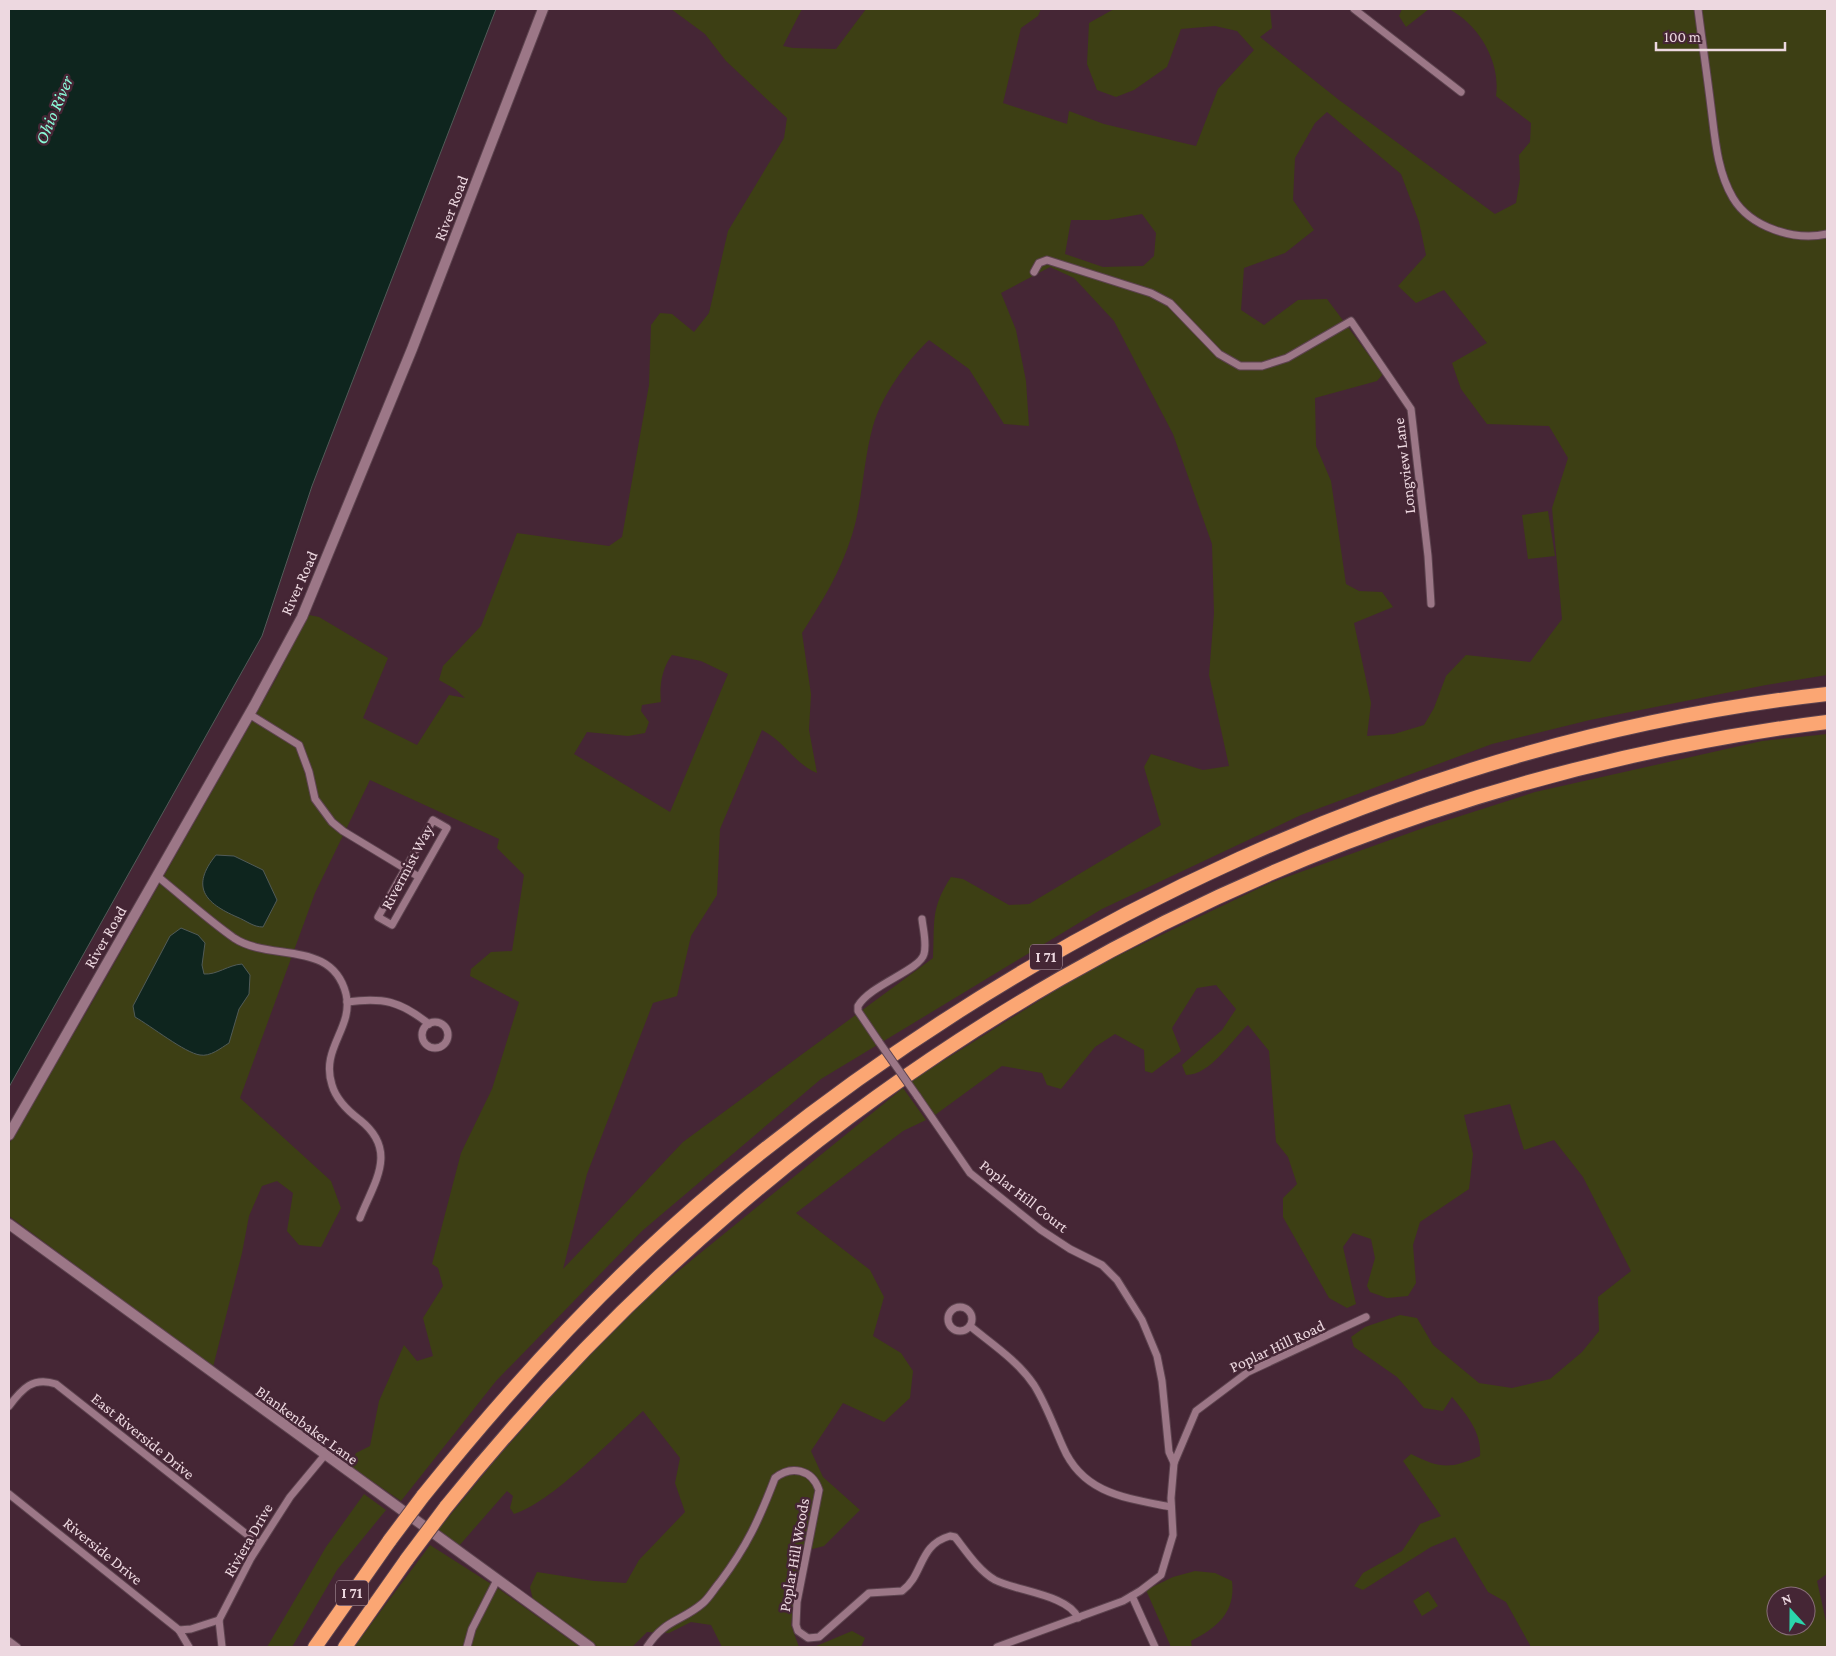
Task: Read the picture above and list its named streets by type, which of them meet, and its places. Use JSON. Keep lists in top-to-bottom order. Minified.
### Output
{"streets":{"highway":["I 71"],"street":["River Road","Longview Lane","Rivermist Way","Poplar Hill Court","Poplar Hill Road","Blankenbaker Lane","East Riverside Drive","Riviera Drive","Riverside Drive","Poplar Hill Woods"]},"crossings":[["Poplar Hill Court","Poplar Hill Road"],["Poplar Hill Road","Poplar Hill Woods"],["Blankenbaker Lane","Riviera Drive"],["East Riverside Drive","Riviera Drive"]],"water":["Ohio River"],"scale_bar":"100 m","north":"top"}
